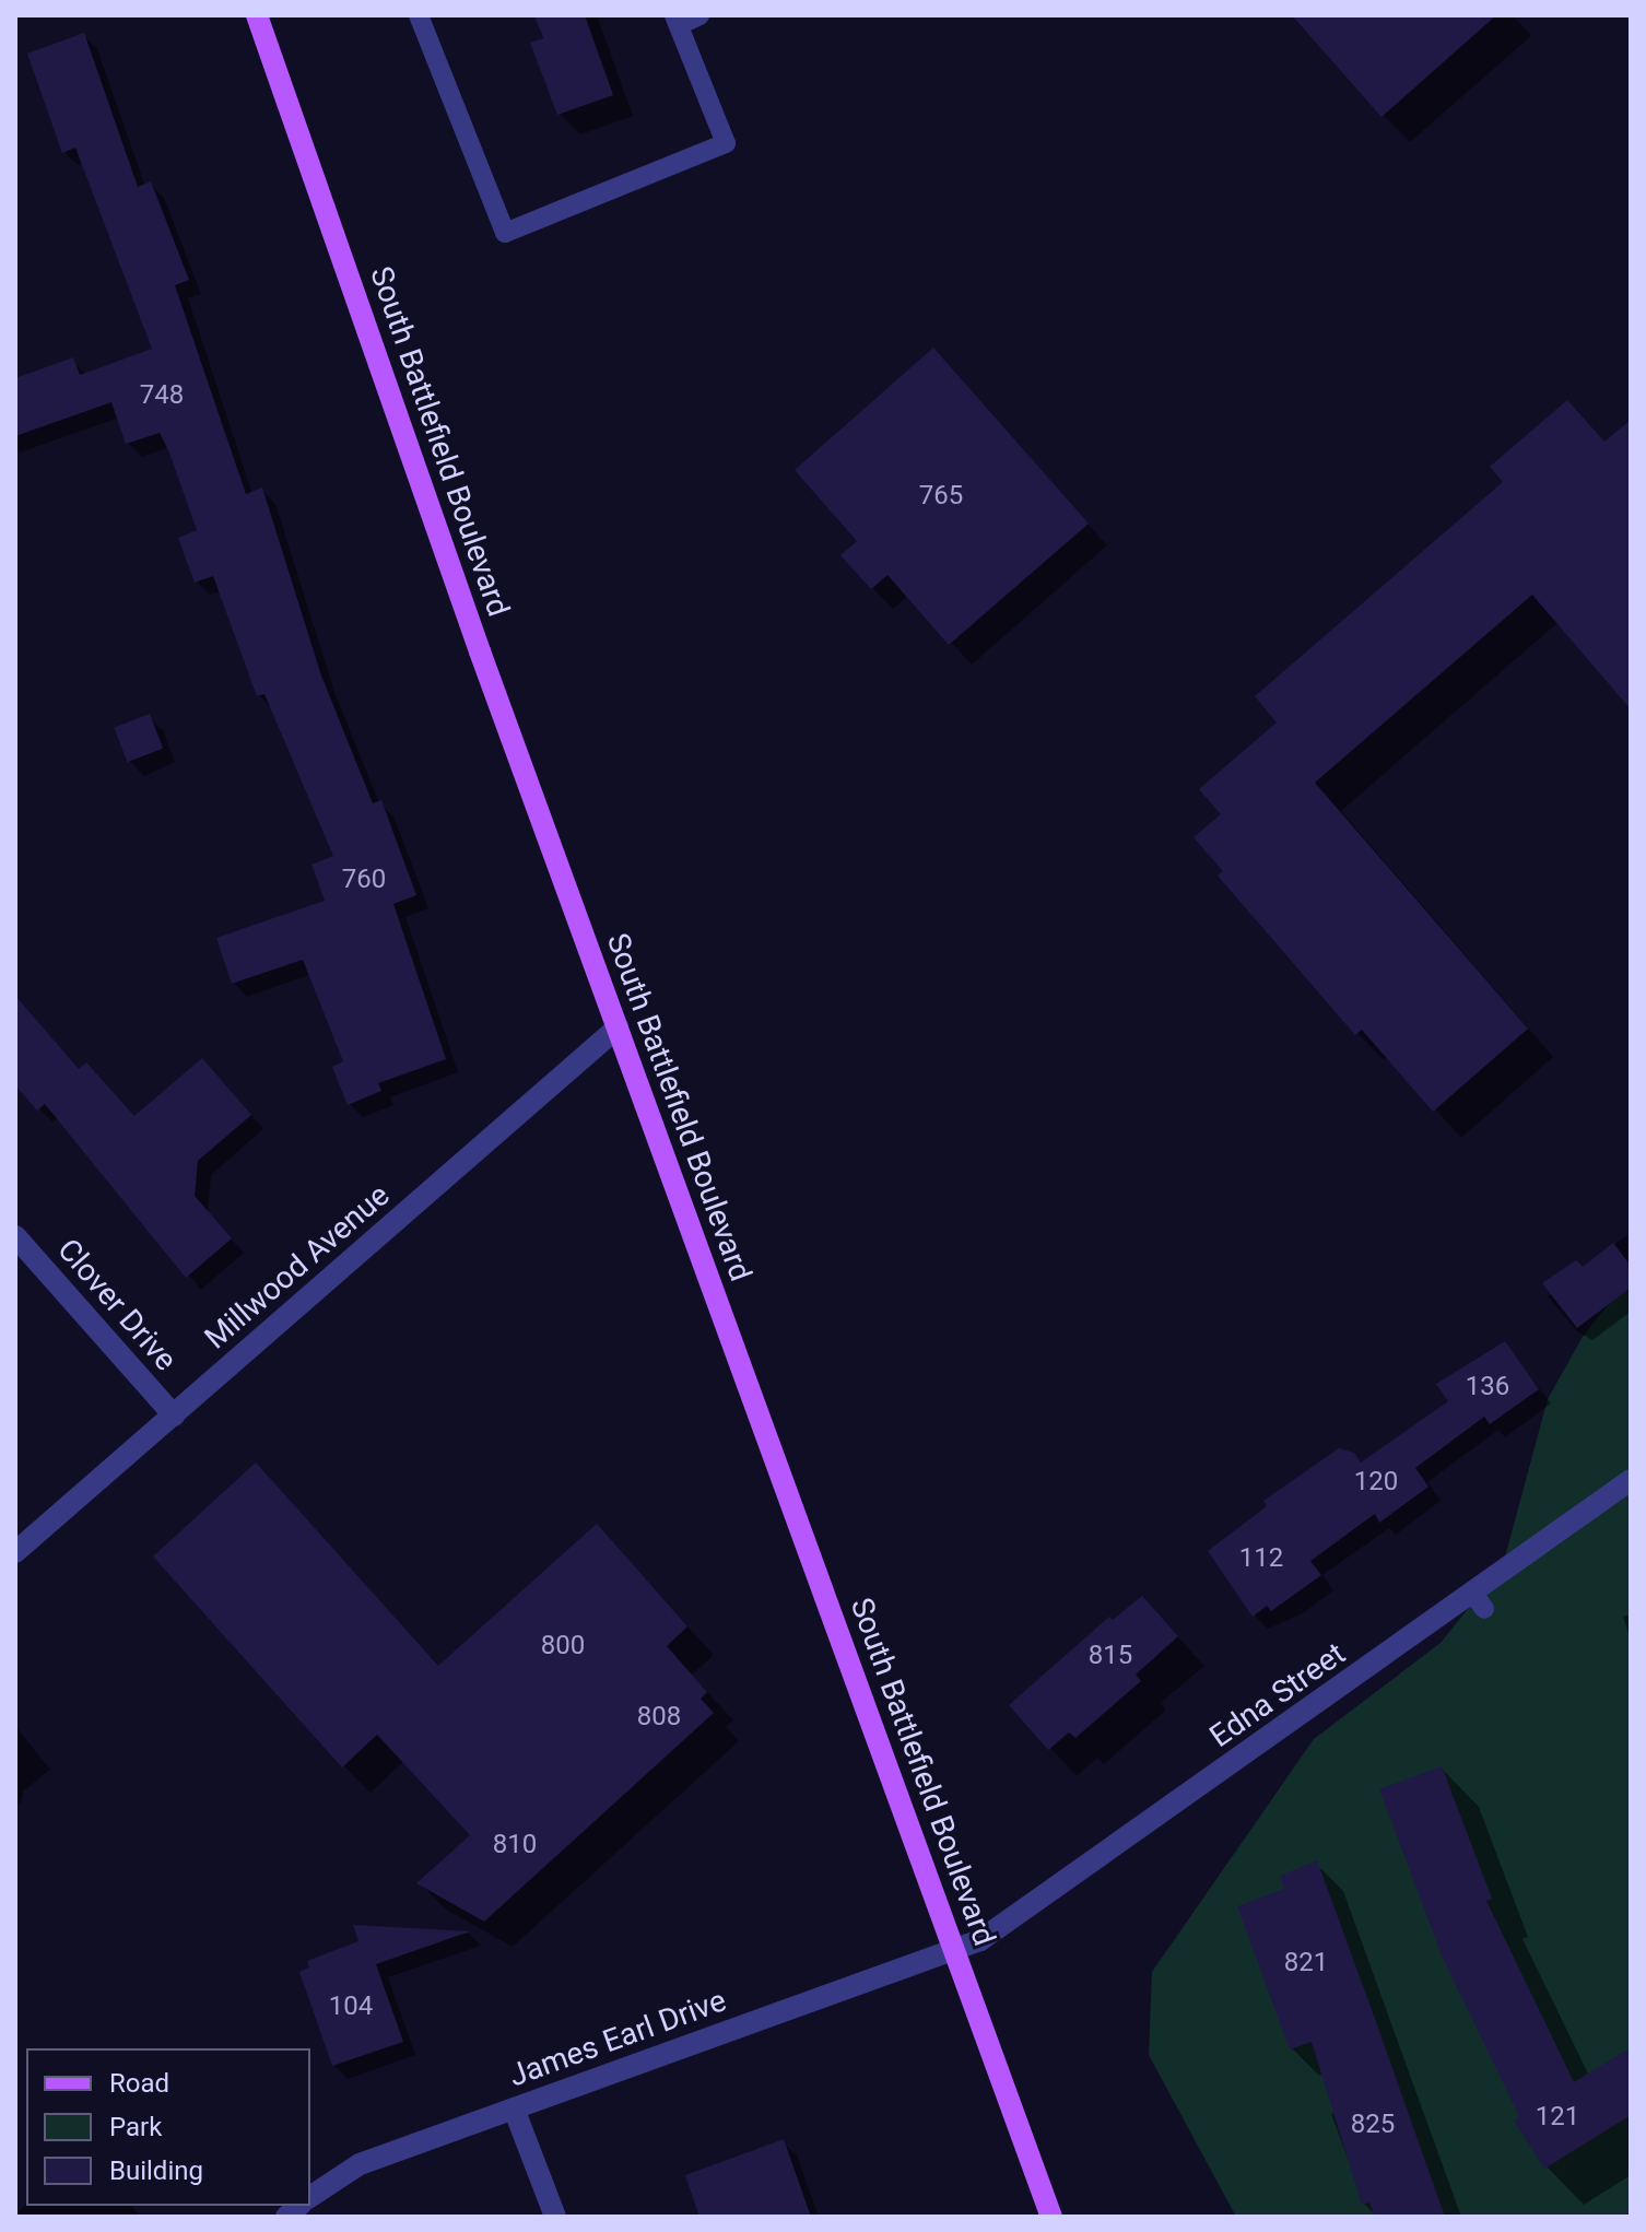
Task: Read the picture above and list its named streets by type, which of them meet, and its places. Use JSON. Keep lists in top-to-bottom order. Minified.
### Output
{"streets":{"main road":["South Battlefield Boulevard"],"street":["Millwood Avenue","Clover Drive","Edna Street","James Earl Drive"]},"crossings":[["South Battlefield Boulevard","Millwood Avenue"],["South Battlefield Boulevard","Edna Street"],["South Battlefield Boulevard","James Earl Drive"],["Millwood Avenue","Clover Drive"],["Edna Street","James Earl Drive"]],"house_numbers":["748","765","760","136","120","112","800","815","808","810","821","104","121","825"],"legend":["Road","Park","Building"]}
